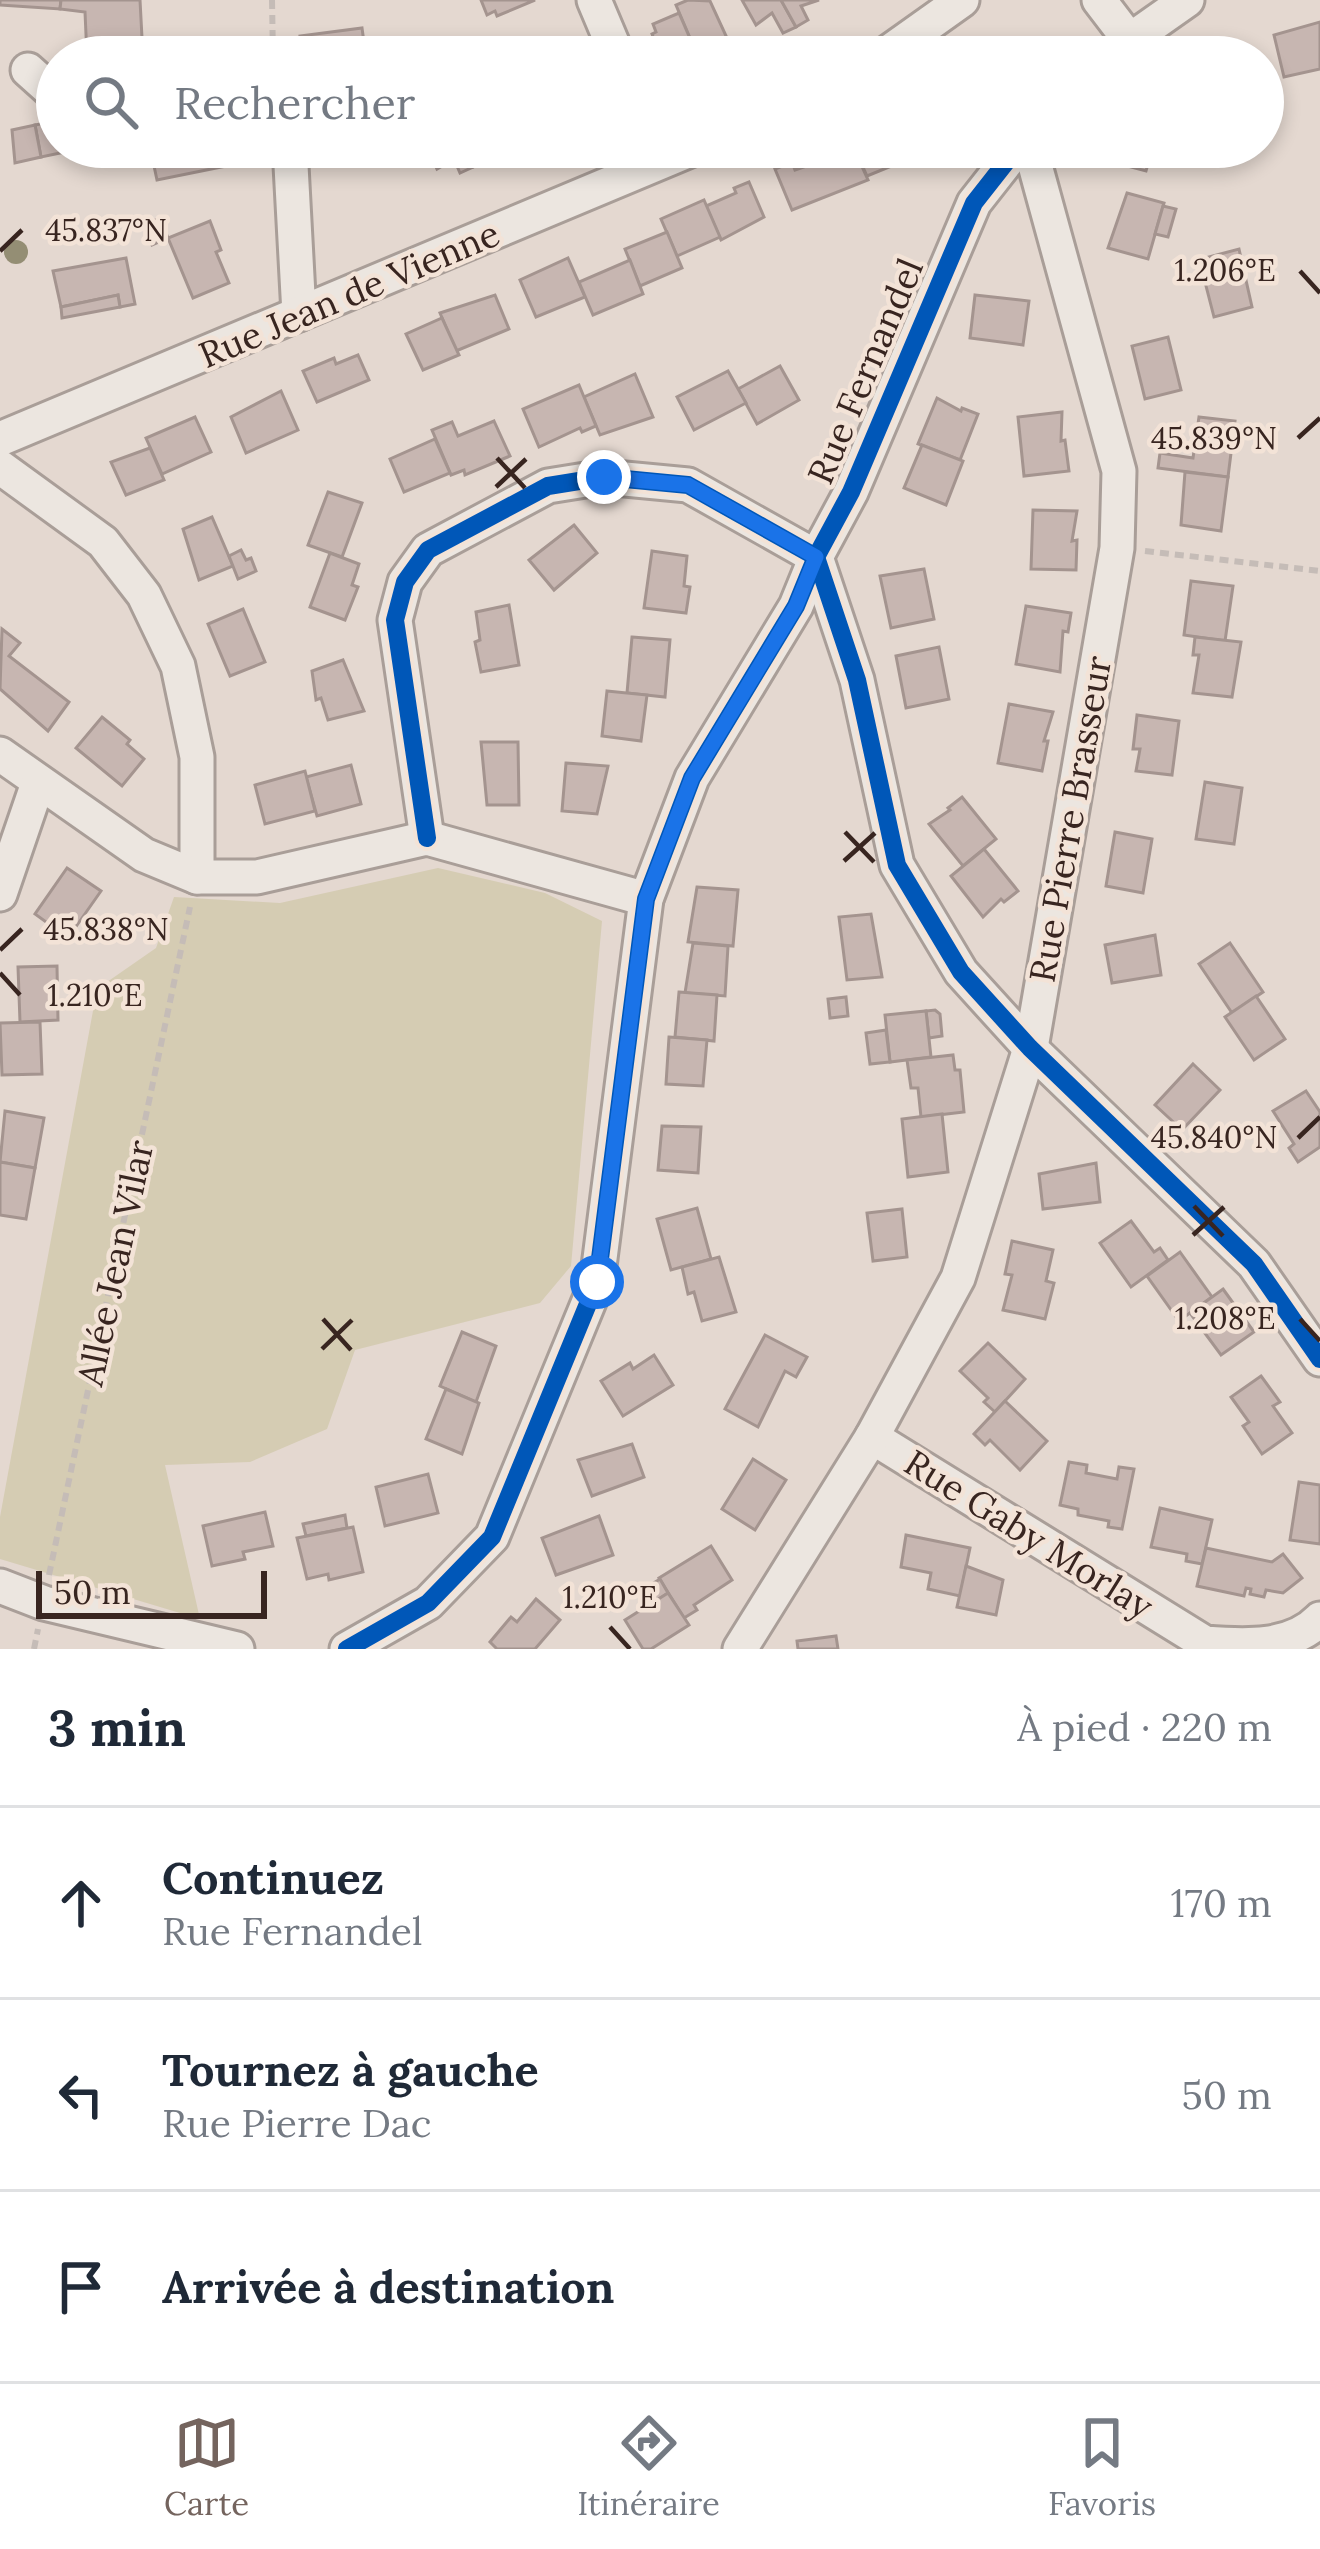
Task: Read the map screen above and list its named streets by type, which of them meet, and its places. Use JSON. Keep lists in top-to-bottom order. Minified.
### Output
{"streets":{"street":["Rue Jean de Vienne","Rue Fernandel","Rue Pierre Brasseur","Rue Gaby Morlay"],"path":["Allée Jean Vilar"]},"crossings":[["Rue Pierre Brasseur","Rue Gaby Morlay"]],"scale_bar":"50 m","page":{"search":"Rechercher","scale":"50 m","heading":["3 min","À pied · 220 m"],"list":[["Continuez","Rue Fernandel","170 m"],["Tournez à gauche","Rue Pierre Dac","50 m"],"Arrivée à destination"],"nav":["Carte","Itinéraire","Favoris"]},"coordinates":["45.837°N","1.206°E","45.839°N","45.838°N","1.210°E","45.840°N","1.208°E"]}
